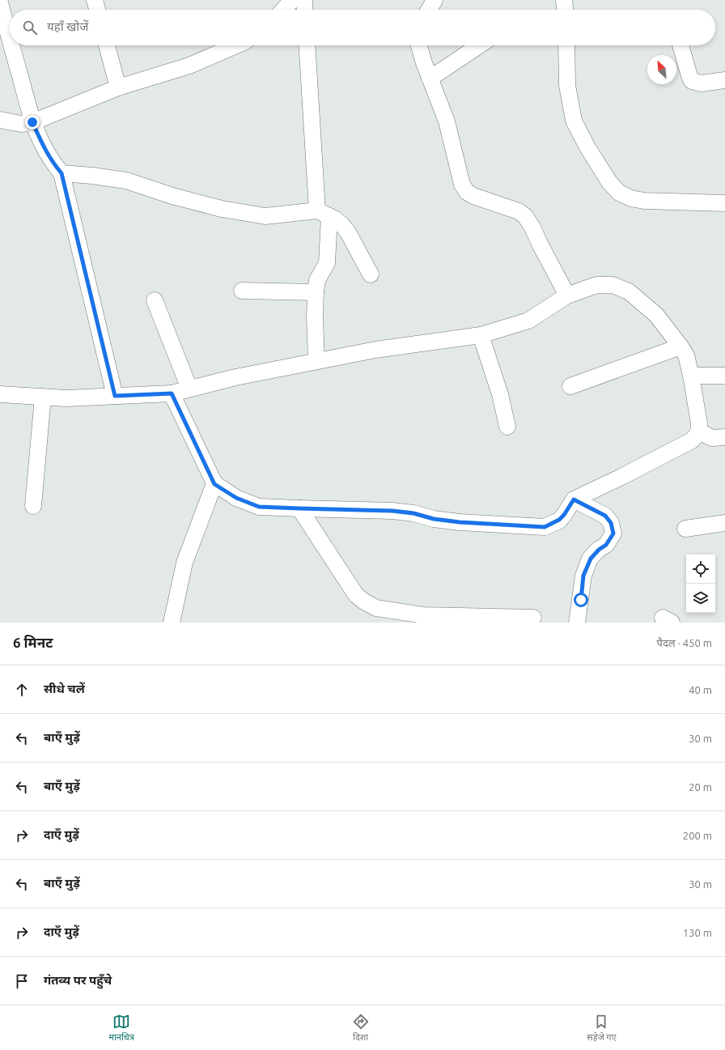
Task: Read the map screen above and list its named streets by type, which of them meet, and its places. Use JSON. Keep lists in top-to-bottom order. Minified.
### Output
{"north":"top left","page":{"search":"यहाँ खोजें","heading":["6 मिनट","पैदल · 450 m"],"list":[["सीधे चलें","40 m"],["बाएँ मुड़ें","30 m"],["बाएँ मुड़ें","20 m"],["दाएँ मुड़ें","200 m"],["बाएँ मुड़ें","30 m"],["दाएँ मुड़ें","130 m"],"गंतव्य पर पहुँचे"],"nav":["मानचित्र","दिशा","सहेजे गए"]}}
